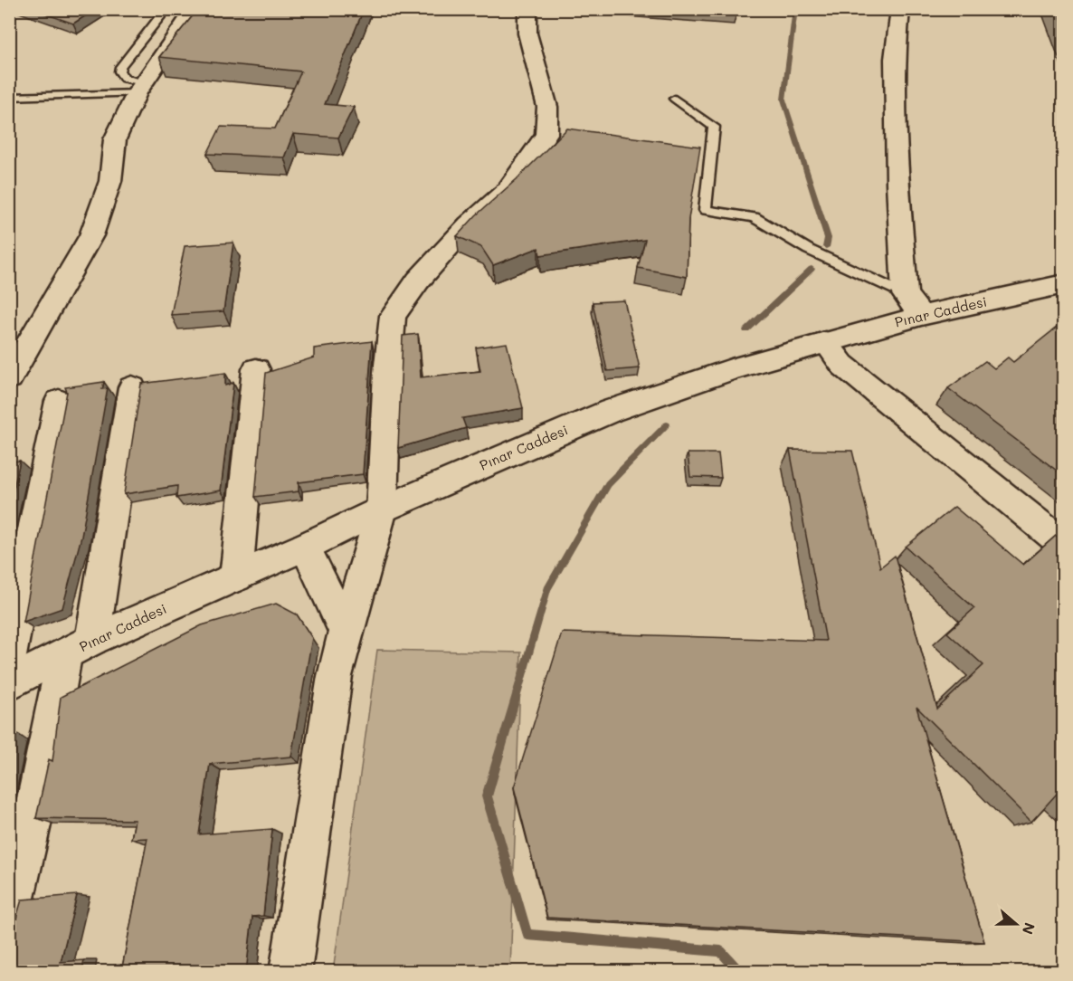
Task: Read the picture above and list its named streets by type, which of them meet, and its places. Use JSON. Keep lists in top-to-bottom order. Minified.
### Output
{"streets":{"street":["Pınar Caddesi"]},"north":"right"}
